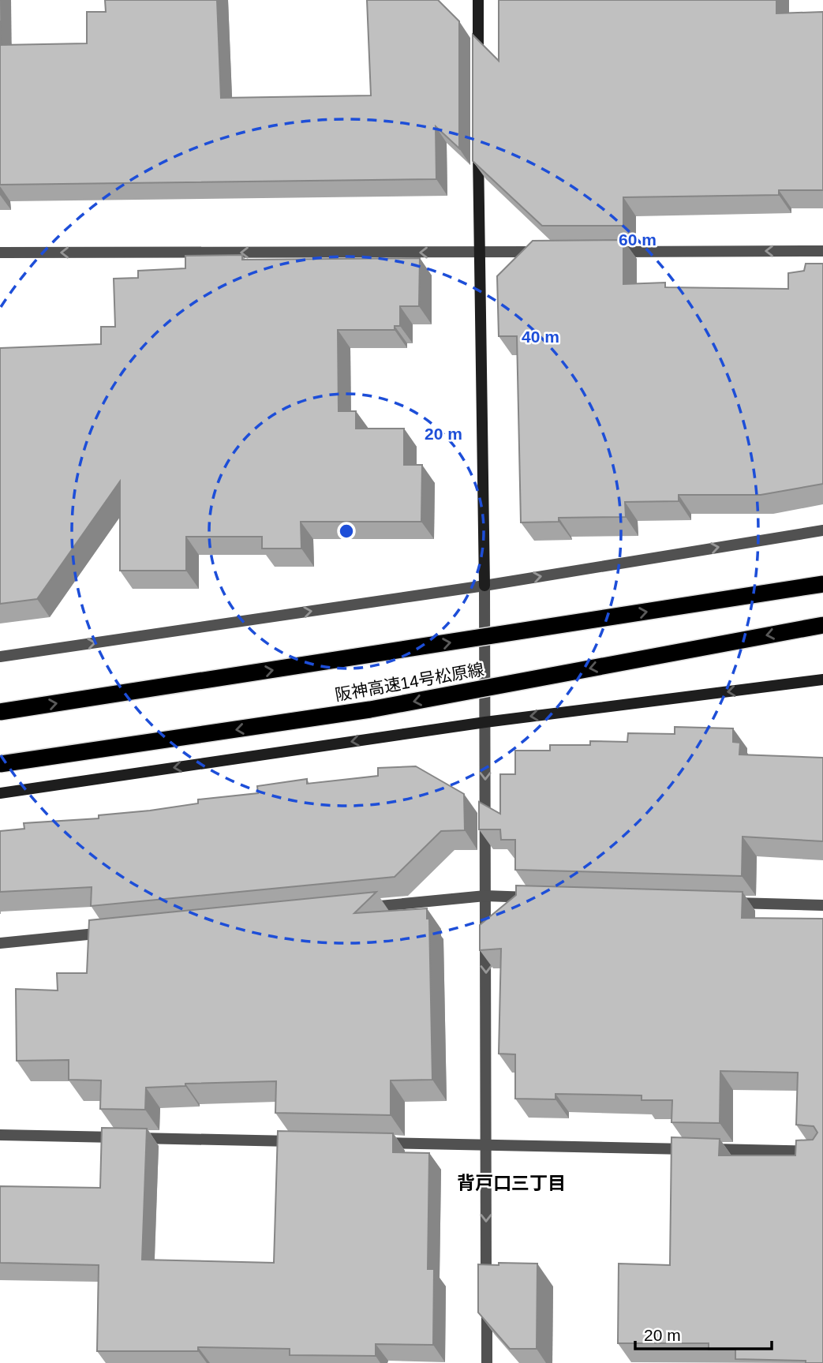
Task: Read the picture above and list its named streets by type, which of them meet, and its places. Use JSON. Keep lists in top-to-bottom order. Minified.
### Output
{"streets":{"highway":["阪神高速14号松原線"]},"districts":["背戸口三丁目"],"scale_bar":"20 m","rings":["60 m","40 m","20 m"]}
